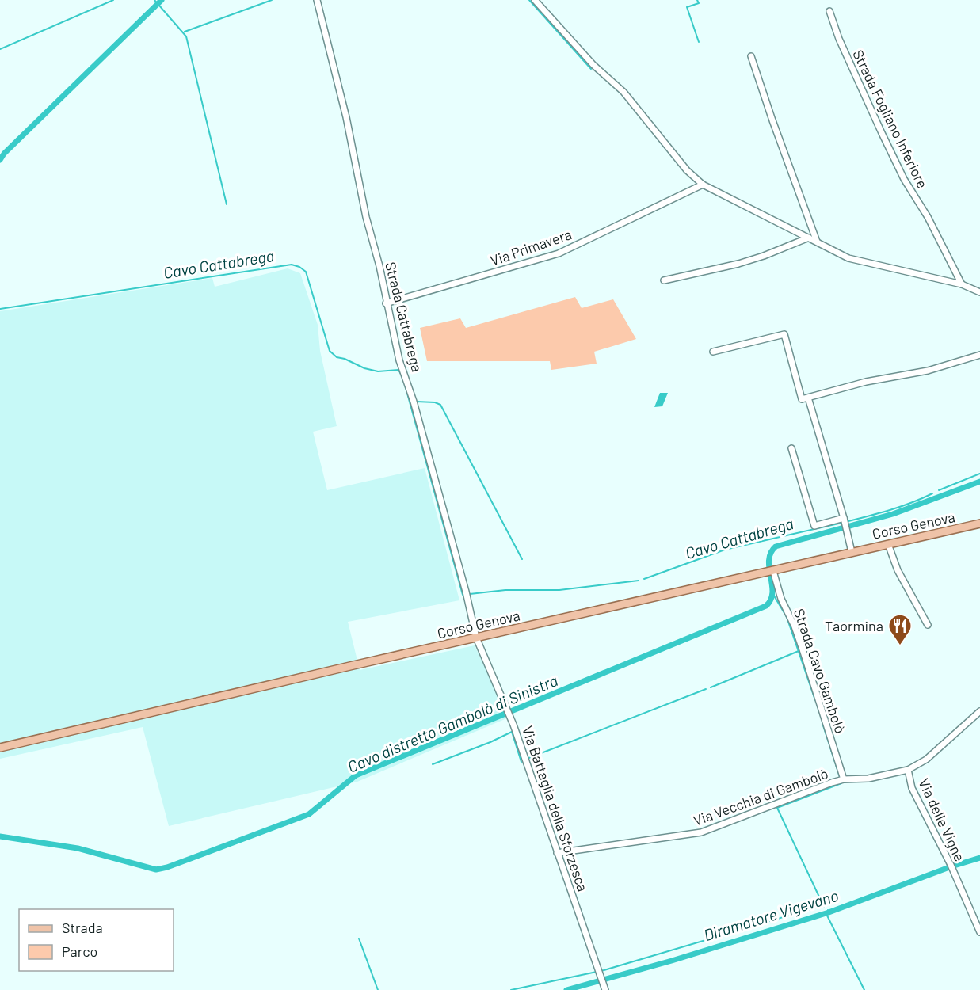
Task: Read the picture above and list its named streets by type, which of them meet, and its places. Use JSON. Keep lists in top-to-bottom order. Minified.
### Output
{"streets":{"main road":["Corso Genova"],"street":["Strada Fogliano Inferiore","Via Primavera","Strada Cattabrega","Strada Cavo Gambolò","Via Vecchia di Gambolò","Via Battaglia della Sforzesca","Via delle Vigne"]},"crossings":[["Via Primavera","Strada Cattabrega"],["Strada Cattabrega","Corso Genova"],["Strada Cattabrega","Via Battaglia della Sforzesca"],["Corso Genova","Strada Cavo Gambolò"],["Corso Genova","Via Battaglia della Sforzesca"],["Strada Cavo Gambolò","Via Vecchia di Gambolò"],["Via Vecchia di Gambolò","Via Battaglia della Sforzesca"],["Via Vecchia di Gambolò","Via delle Vigne"]],"water":["Cavo Cattabrega","Cavo distretto Gambolò di Sinistra","Diramatore Vigevano"],"places":{"restaurant":["Taormina"]},"legend":["Strada","Parco"]}
